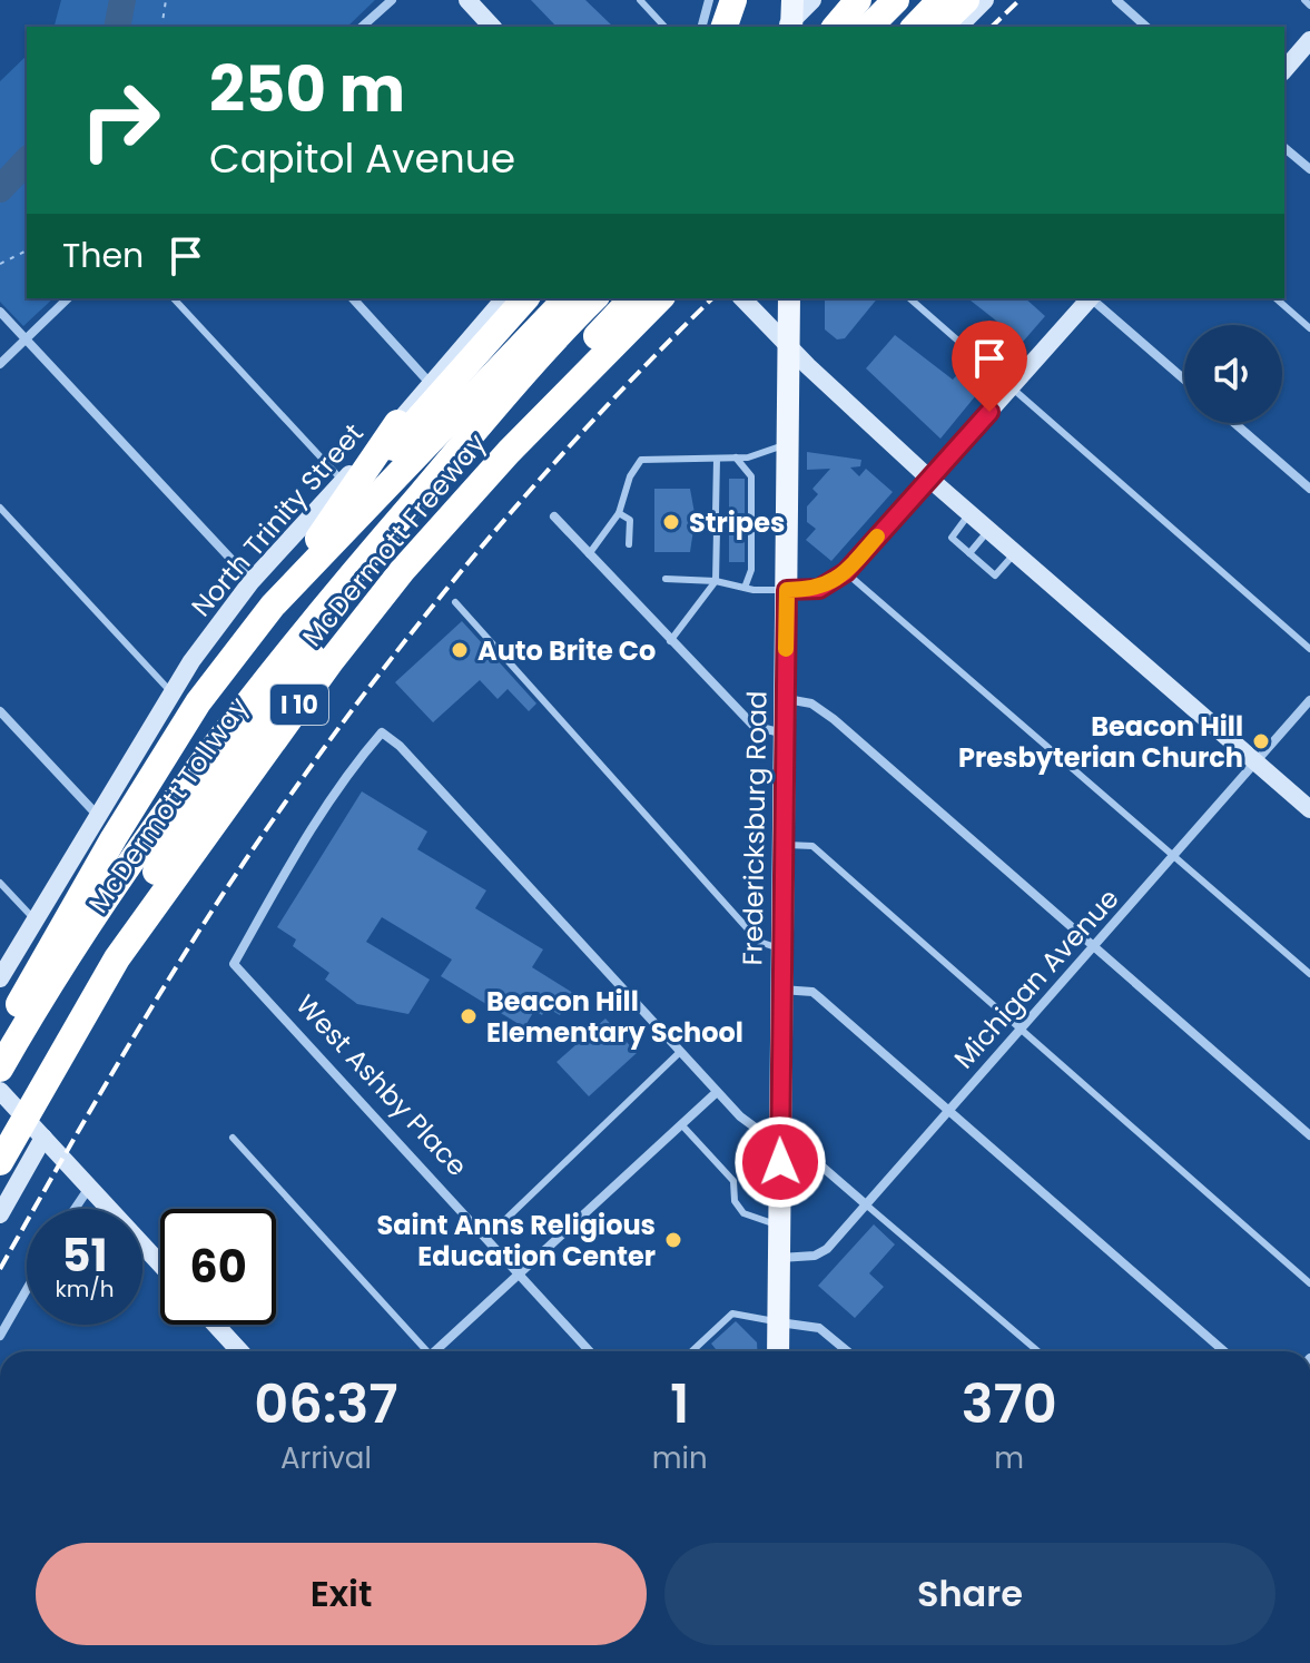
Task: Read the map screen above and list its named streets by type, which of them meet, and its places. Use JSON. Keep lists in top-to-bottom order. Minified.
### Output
{"streets":{"highway":["McDermott Freeway","I 10","McDermott Tollway"],"main road":["Fredericksburg Road"],"street":["North Trinity Street","Michigan Avenue","West Ashby Place"]},"crossings":[["North Trinity Street","McDermott Freeway"],["Fredericksburg Road","Michigan Avenue"]],"places":["Stripes","Auto Brite Co","Beacon Hill Presbyterian Church","Beacon Hill Elementary School","Saint Anns Religious Education Center"],"page":{"turn":["250 m","Capitol Avenue"],"then":"Then","speed":"51 km/h","limit":"60","eta":["06:37","Arrival","1","min","370","m"],"buttons":["Exit","Share"]}}
